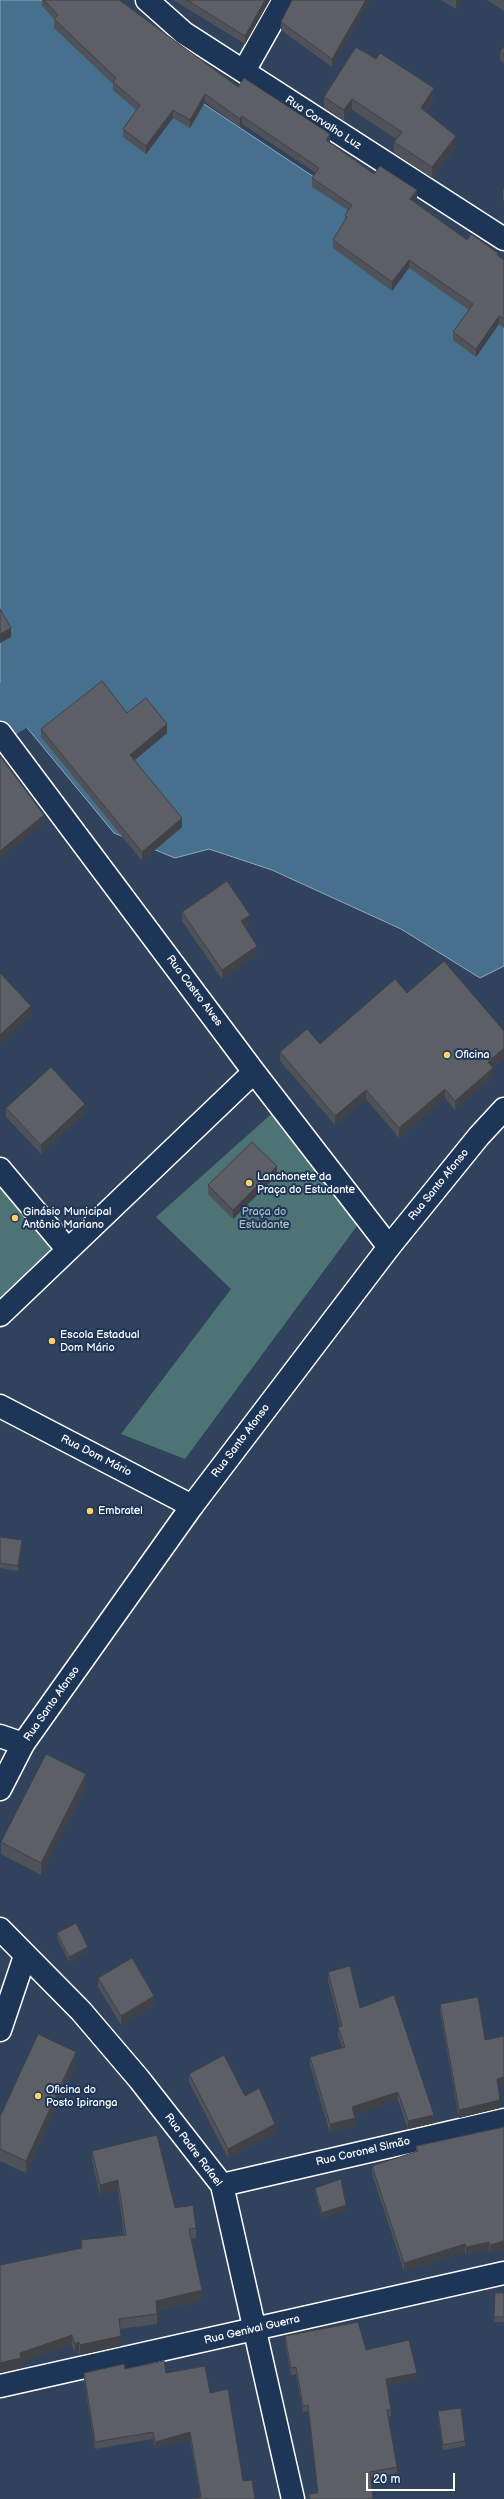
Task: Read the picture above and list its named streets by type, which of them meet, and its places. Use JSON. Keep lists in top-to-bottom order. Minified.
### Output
{"streets":{"street":["Rua Carvalho Luz","Rua Castro Alves","Rua Santo Afonso","Rua Dom Mário","Rua Padre Rafael","Rua Coronel Simão","Rua Genival Guerra"]},"crossings":[["Rua Castro Alves","Rua Santo Afonso"],["Rua Santo Afonso","Rua Dom Mário"],["Rua Padre Rafael","Rua Coronel Simão"],["Rua Padre Rafael","Rua Genival Guerra"]],"parks":["Praça do Estudante"],"places":["Oficina","Lanchonete da Praça do Estudante","Ginásio Municipal Antônio Mariano","Escola Estadual Dom Mário","Embratel","Oficina do Posto Ipiranga"],"scale_bar":"20 m"}
